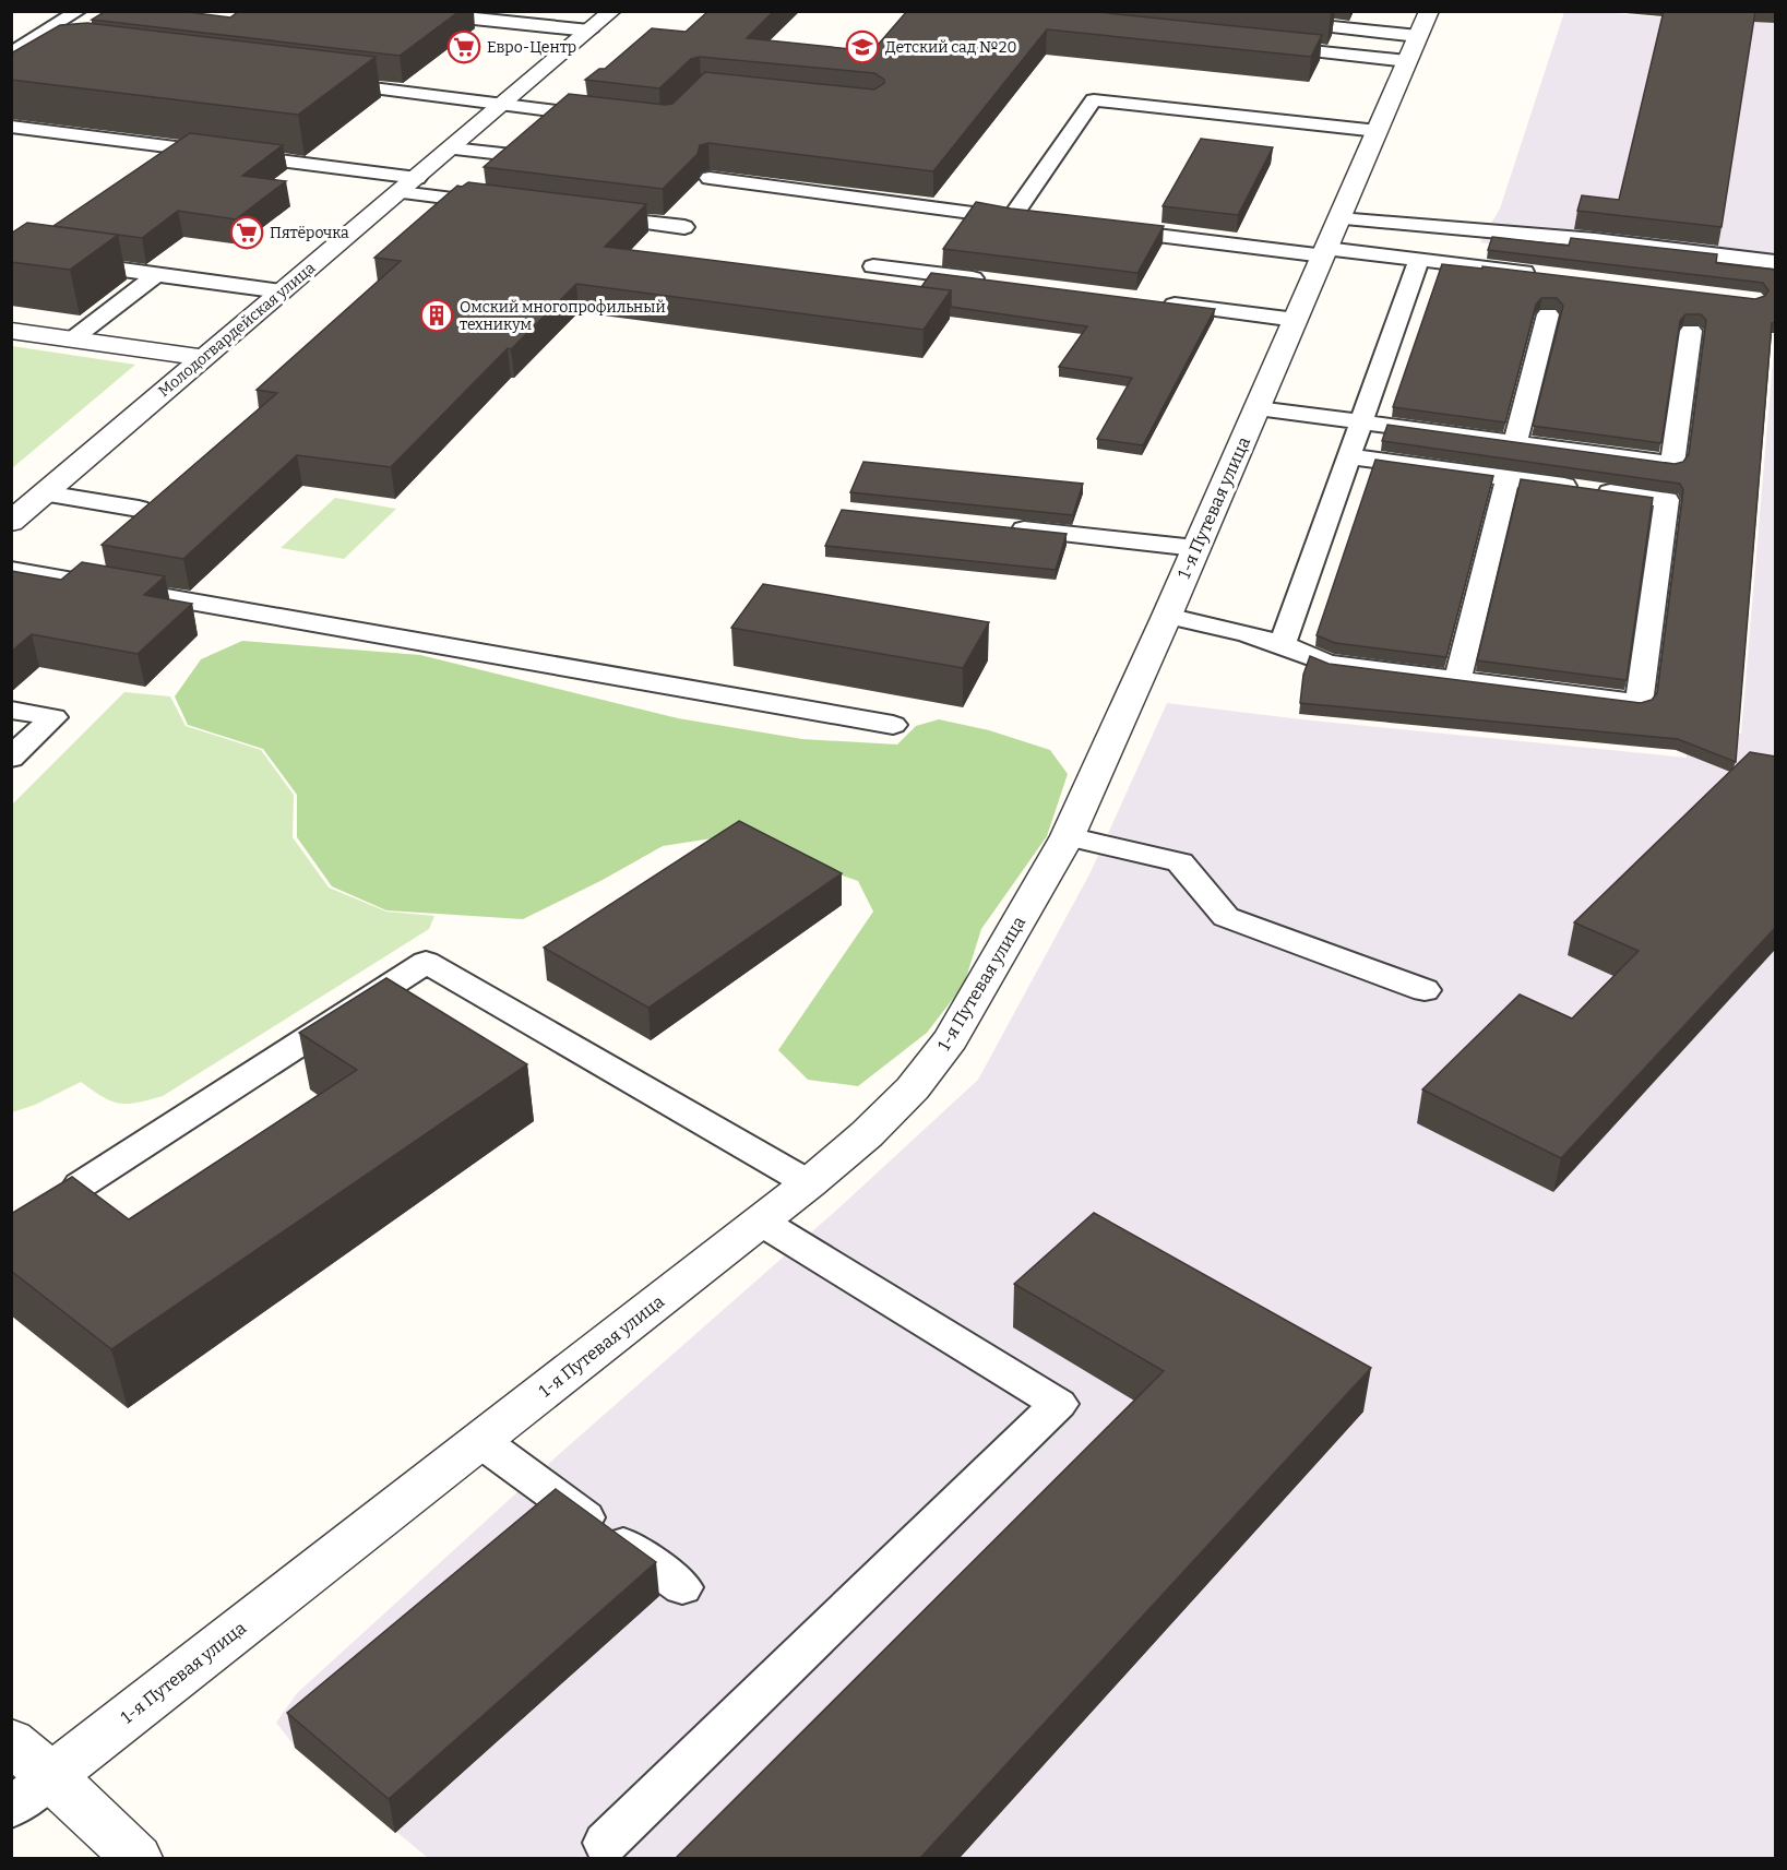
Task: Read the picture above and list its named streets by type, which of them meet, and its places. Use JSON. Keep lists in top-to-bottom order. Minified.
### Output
{"streets":{"street":["Молодогвардейская улица","1-я Путевая улица"]},"places":{"supermarket":["Евро-Центр","Пятёрочка"],"school or university":["Детский сад №20"],"building":["Омский многопрофильный техникум"]}}
